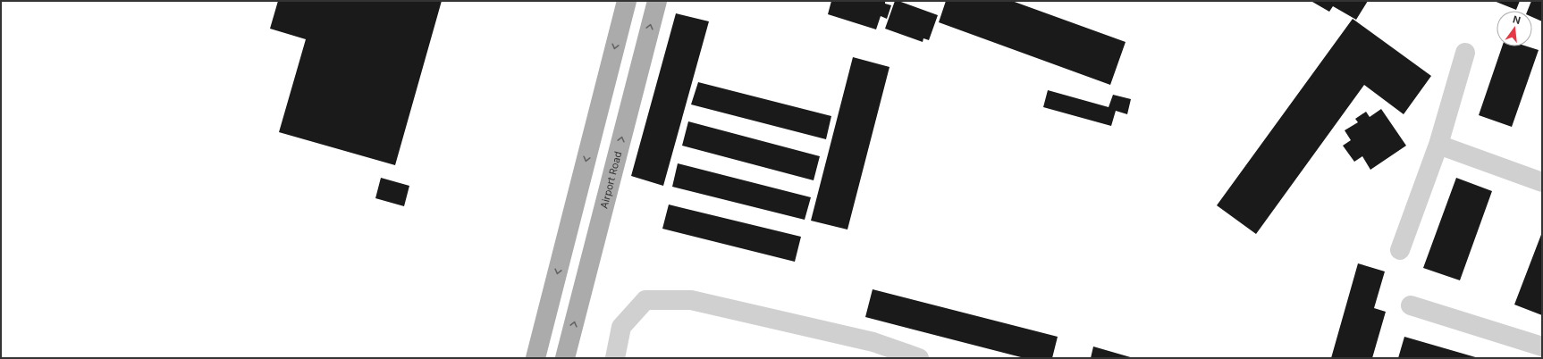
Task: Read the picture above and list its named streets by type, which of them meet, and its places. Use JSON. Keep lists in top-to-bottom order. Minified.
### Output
{"streets":{"main road":["Airport Road"]},"north":"top"}
